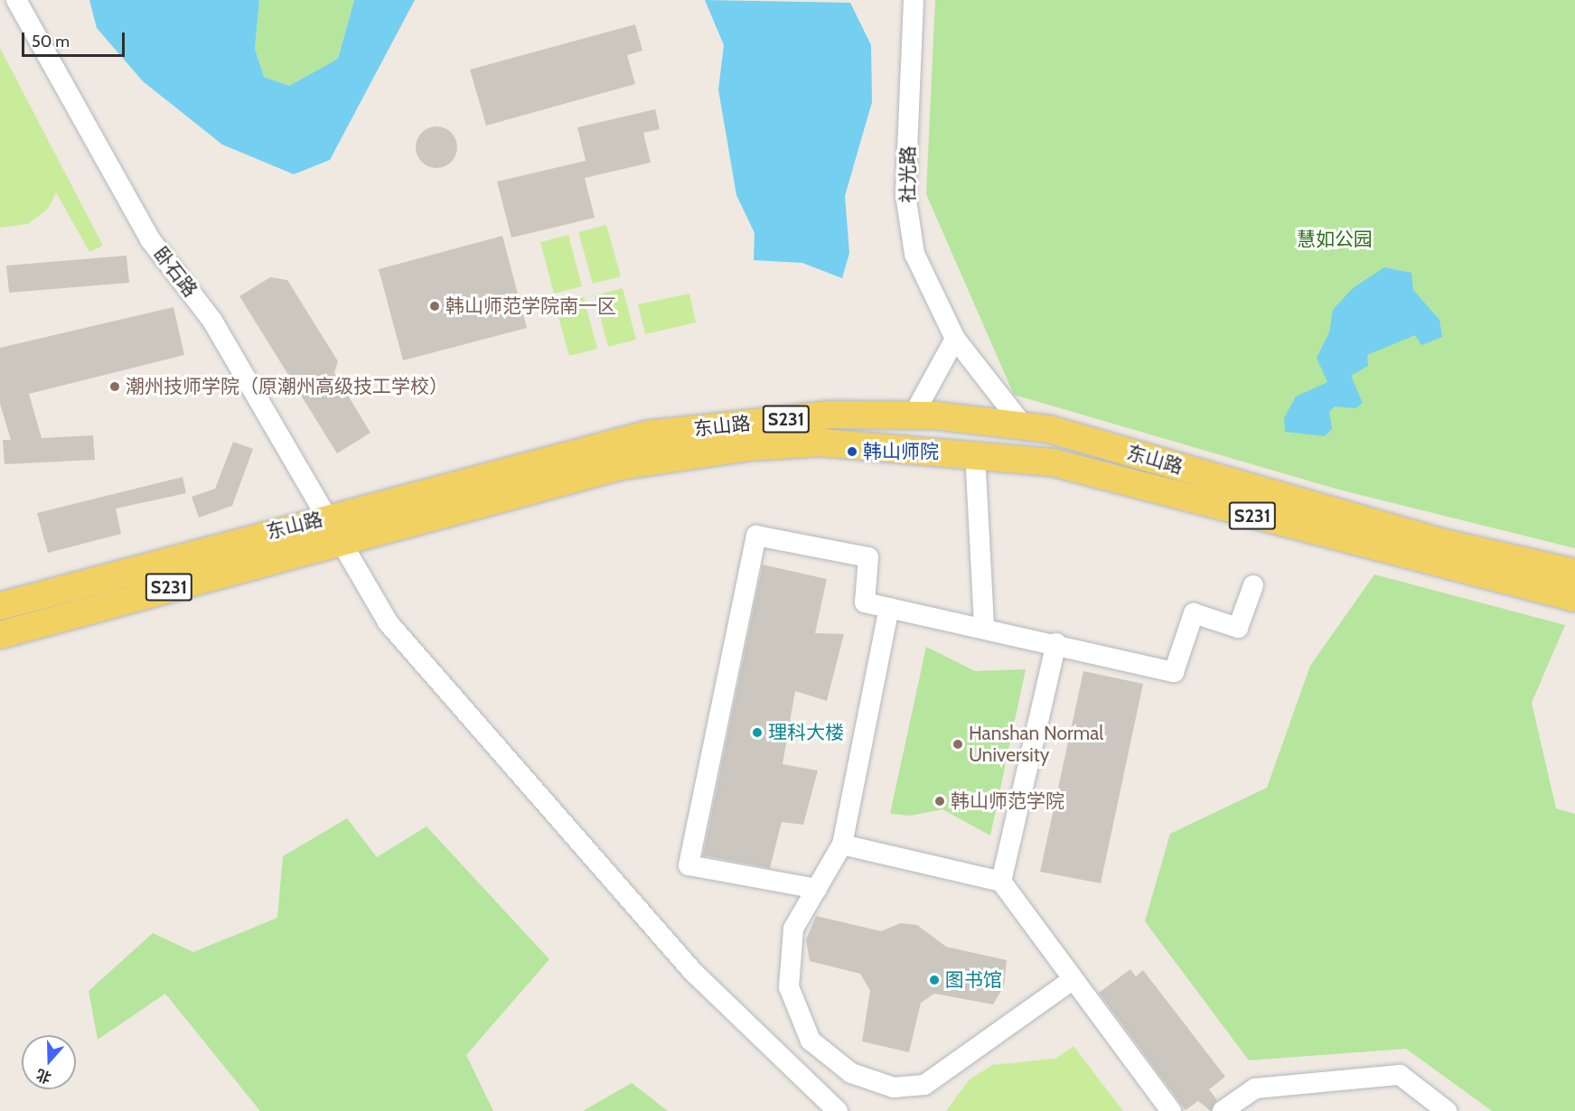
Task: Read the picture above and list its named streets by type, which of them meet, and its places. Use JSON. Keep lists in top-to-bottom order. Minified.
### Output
{"streets":{"main road":["S231","东山路"],"street":["社光路","卧石路"]},"crossings":[["社光路","东山路"],["卧石路","东山路"]],"parks":["慧如公园"],"places":["韩山师范学院南一区","潮州技师学院（原潮州高级技工学校）","韩山师院","理科大楼","Hanshan Normal University","韩山师范学院","图书馆"],"scale_bar":"50 m","north":"bottom"}
